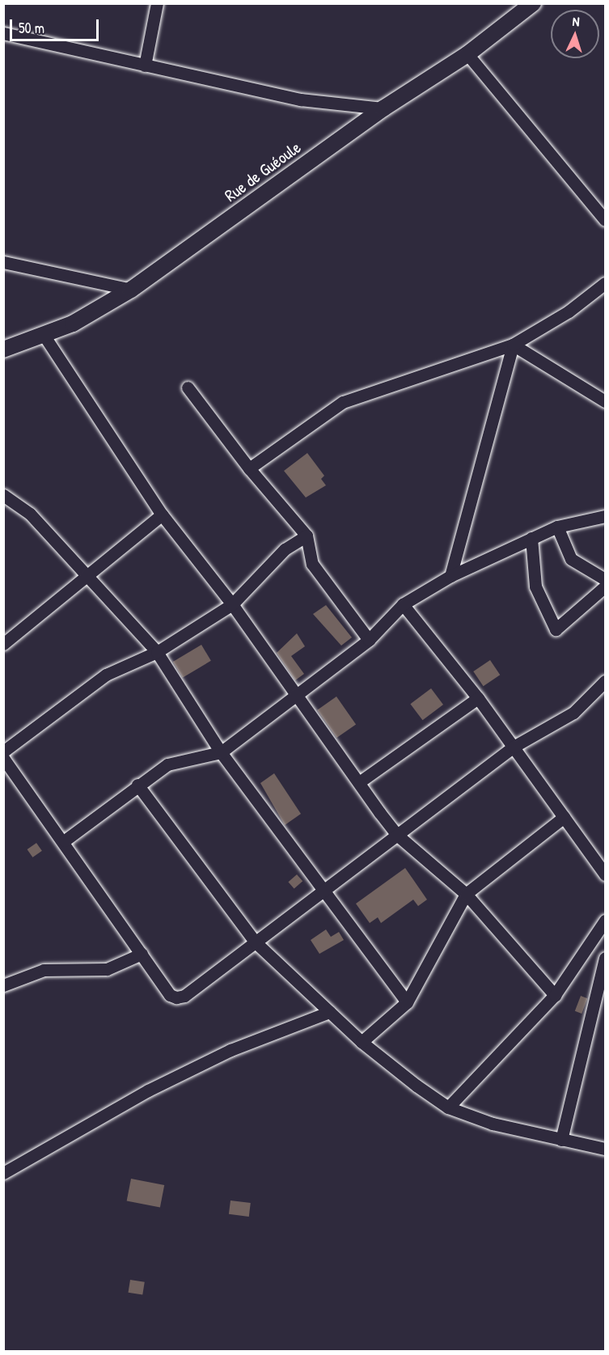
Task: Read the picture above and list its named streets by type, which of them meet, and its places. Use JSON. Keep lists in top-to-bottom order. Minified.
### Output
{"streets":{"main road":["Rue de Guéoule"]},"scale_bar":"50 m","north":"top"}
